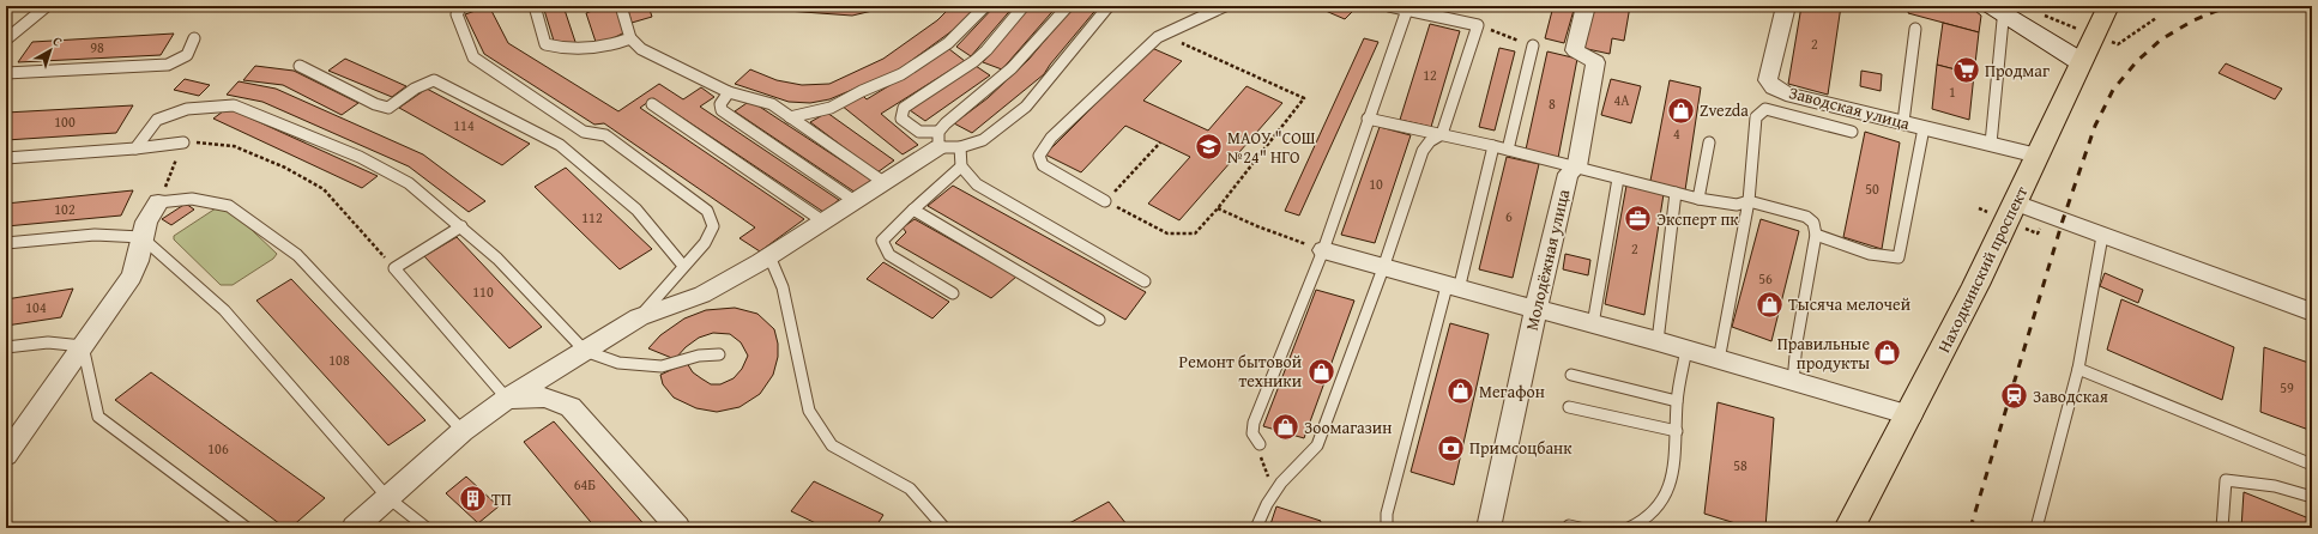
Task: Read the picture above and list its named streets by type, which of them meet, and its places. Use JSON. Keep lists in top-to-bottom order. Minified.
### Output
{"streets":{"main road":["Находкинский проспект"],"street":["Заводская улица","Молодёжная улица"]},"crossings":[["Заводская улица","Находкинский проспект"]],"places":{"supermarket":["Продмаг"],"shop":["Zvezda","Тысяча мелочей","Правильные продукты","Ремонт бытовой техники","Мегафон","Зоомагазин"],"school or university":["МАОУ \"СОШ №24\" НГО"],"office":["Эксперт пк"],"station":["Заводская"],"bank":["Примсоцбанк"],"building":["ТП"]},"house_numbers":["2","98","12","1","4А","8","100","114","4","10","50","102","6","112","2","56","110","104","108","59","106","58","64Б"],"north":"top right"}
